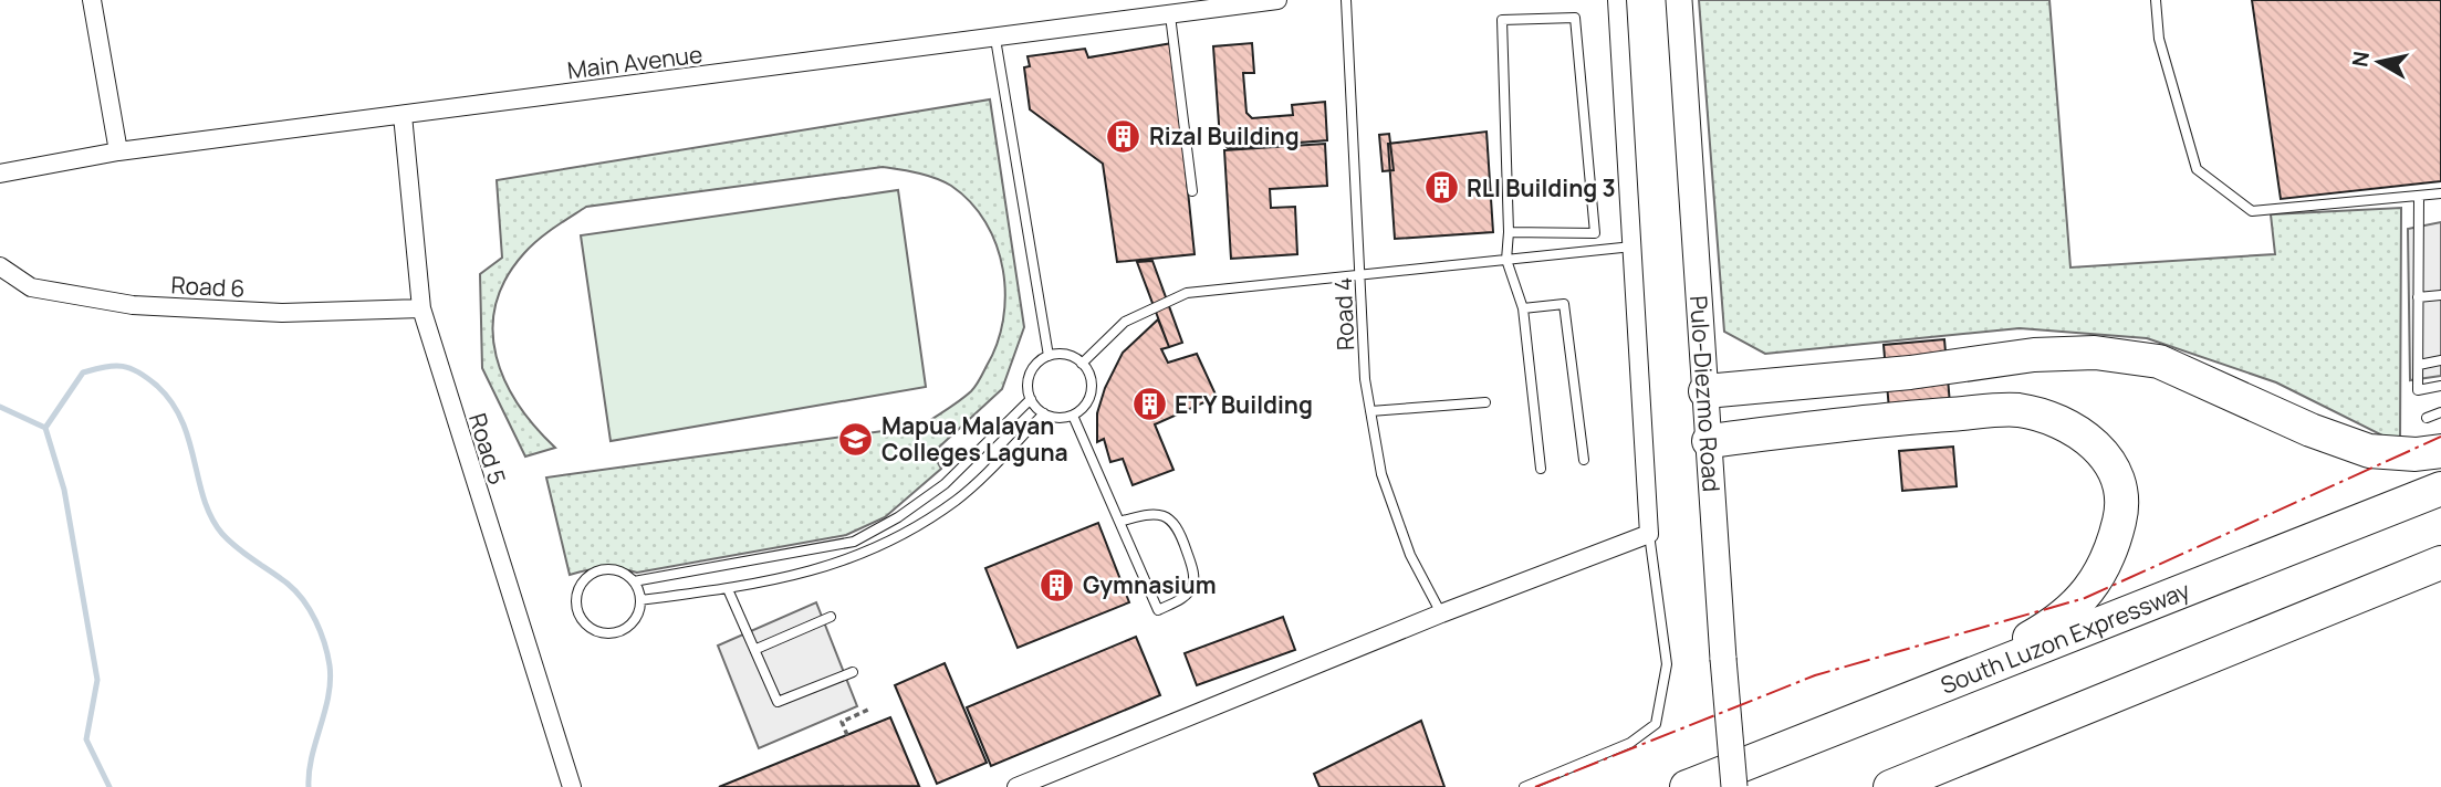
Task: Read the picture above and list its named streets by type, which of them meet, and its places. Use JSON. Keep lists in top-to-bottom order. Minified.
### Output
{"streets":{"highway":["South Luzon Expressway"],"main road":["Pulo-Diezmo Road"],"street":["Main Avenue","Road 6","Road 5"],"lane":["Road 4"]},"crossings":[["Main Avenue","Road 5"],["Road 6","Road 5"]],"places":{"building":["Rizal Building","RLI Building 3","ETY Building","Gymnasium"],"school or university":["Mapua Malayan Colleges Laguna"]},"north":"left"}
